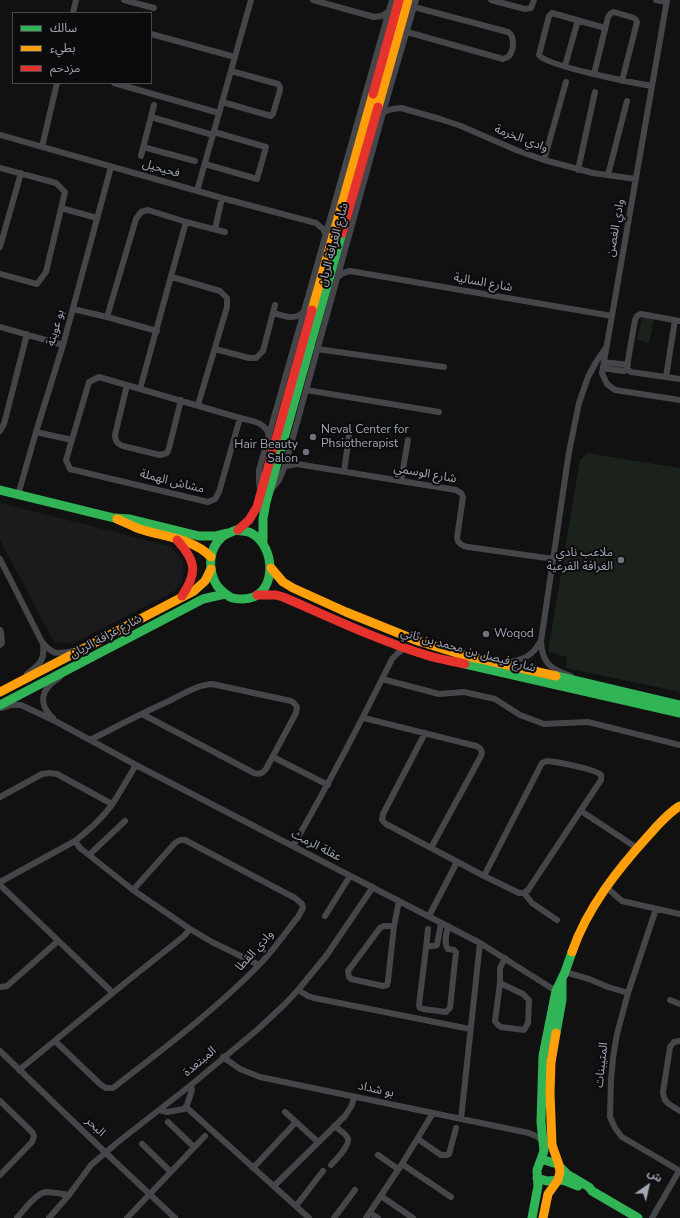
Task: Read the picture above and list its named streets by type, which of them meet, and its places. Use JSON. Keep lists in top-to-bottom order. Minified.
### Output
{"streets":{"street":["وادي الخرمة","فحيحيل","وادي الغصن","شارع الغرافة الريان","شارع السالية","بو عوينة","شارع الوسمي","مشاش الهملة","شارع غرافة الريان","شارع فيصل بن محمد بن ثاني","عقلة الرمث","وادي القطا","المبتعدة","المتيبنات","بو شداد","البحر"]},"crossings":[["وادي الخرمة","وادي الغصن"],["وادي الخرمة","شارع الغرافة الريان"],["فحيحيل","بو عوينة"],["وادي الغصن","شارع السالية"],["شارع الغرافة الريان","شارع الوسمي"],["شارع الغرافة الريان","شارع غرافة الريان"],["شارع الغرافة الريان","شارع فيصل بن محمد بن ثاني"],["شارع غرافة الريان","شارع فيصل بن محمد بن ثاني"],["شارع غرافة الريان","عقلة الرمث"],["عقلة الرمث","المبتعدة"],["المبتعدة","بو شداد"],["المبتعدة","البحر"]],"places":["Neval Center for Phsiotherapist","Hair Beauty Salon","ملاعب نادي الغرافة الفرعية","Woqod"],"legend":["سالك","بطيء","مزدحم"],"north":"top right"}
